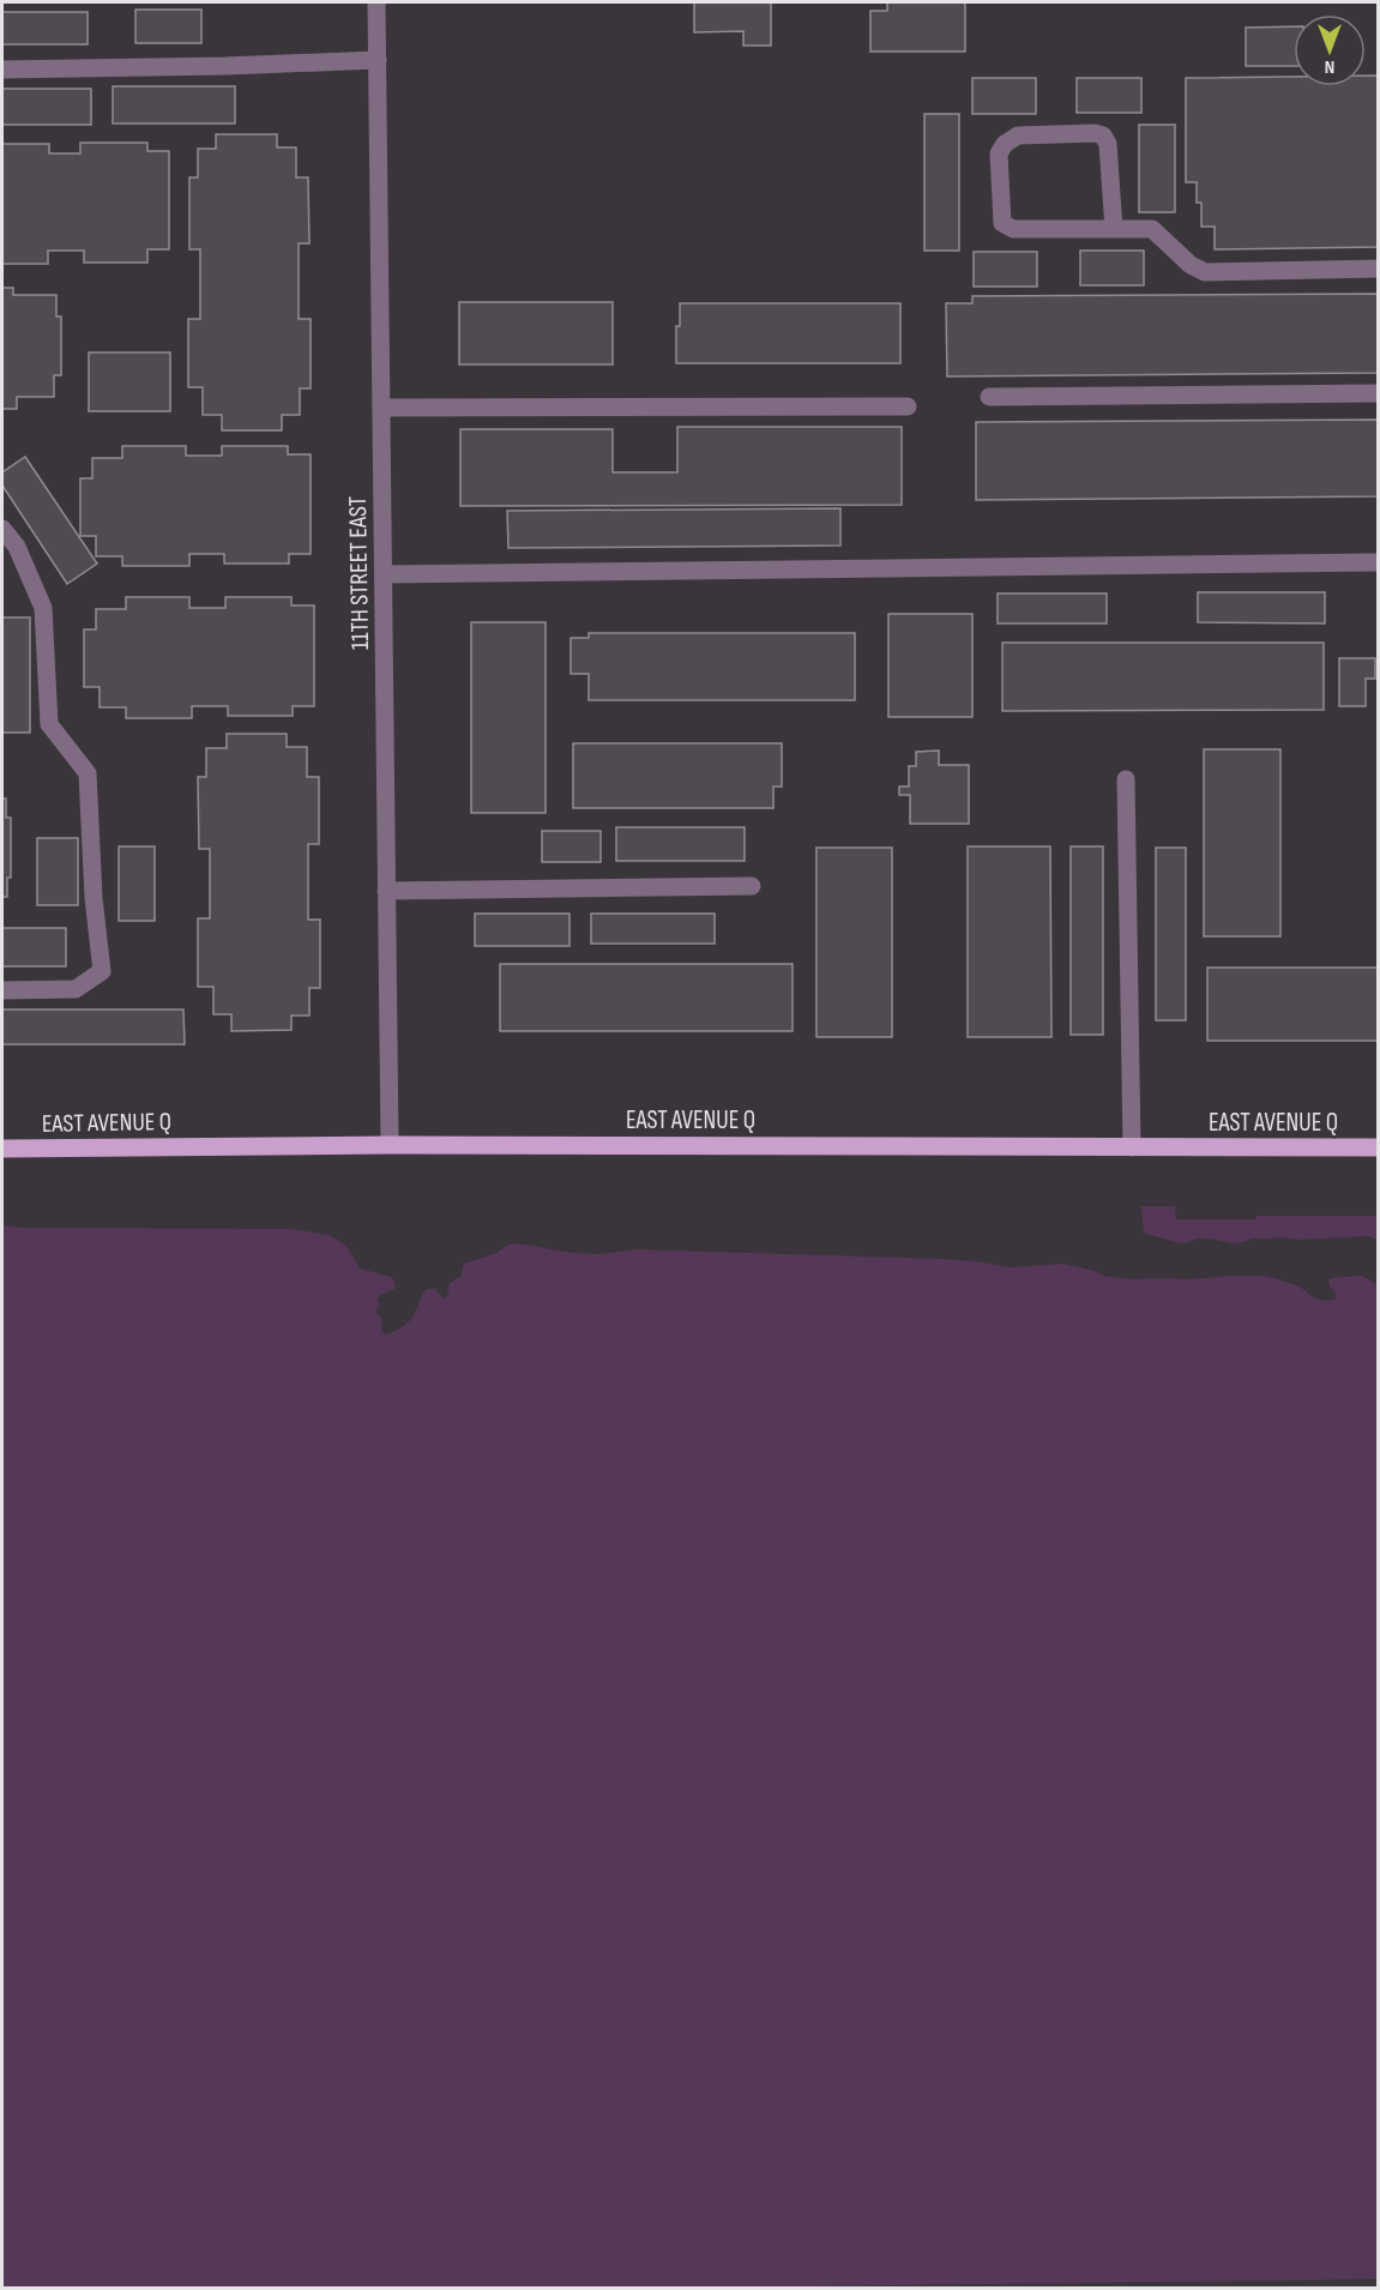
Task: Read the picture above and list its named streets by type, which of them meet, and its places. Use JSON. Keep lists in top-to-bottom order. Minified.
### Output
{"streets":{"main road":["EAST AVENUE Q"],"street":["11TH STREET EAST"]},"crossings":[["11TH STREET EAST","EAST AVENUE Q"]],"north":"bottom"}
